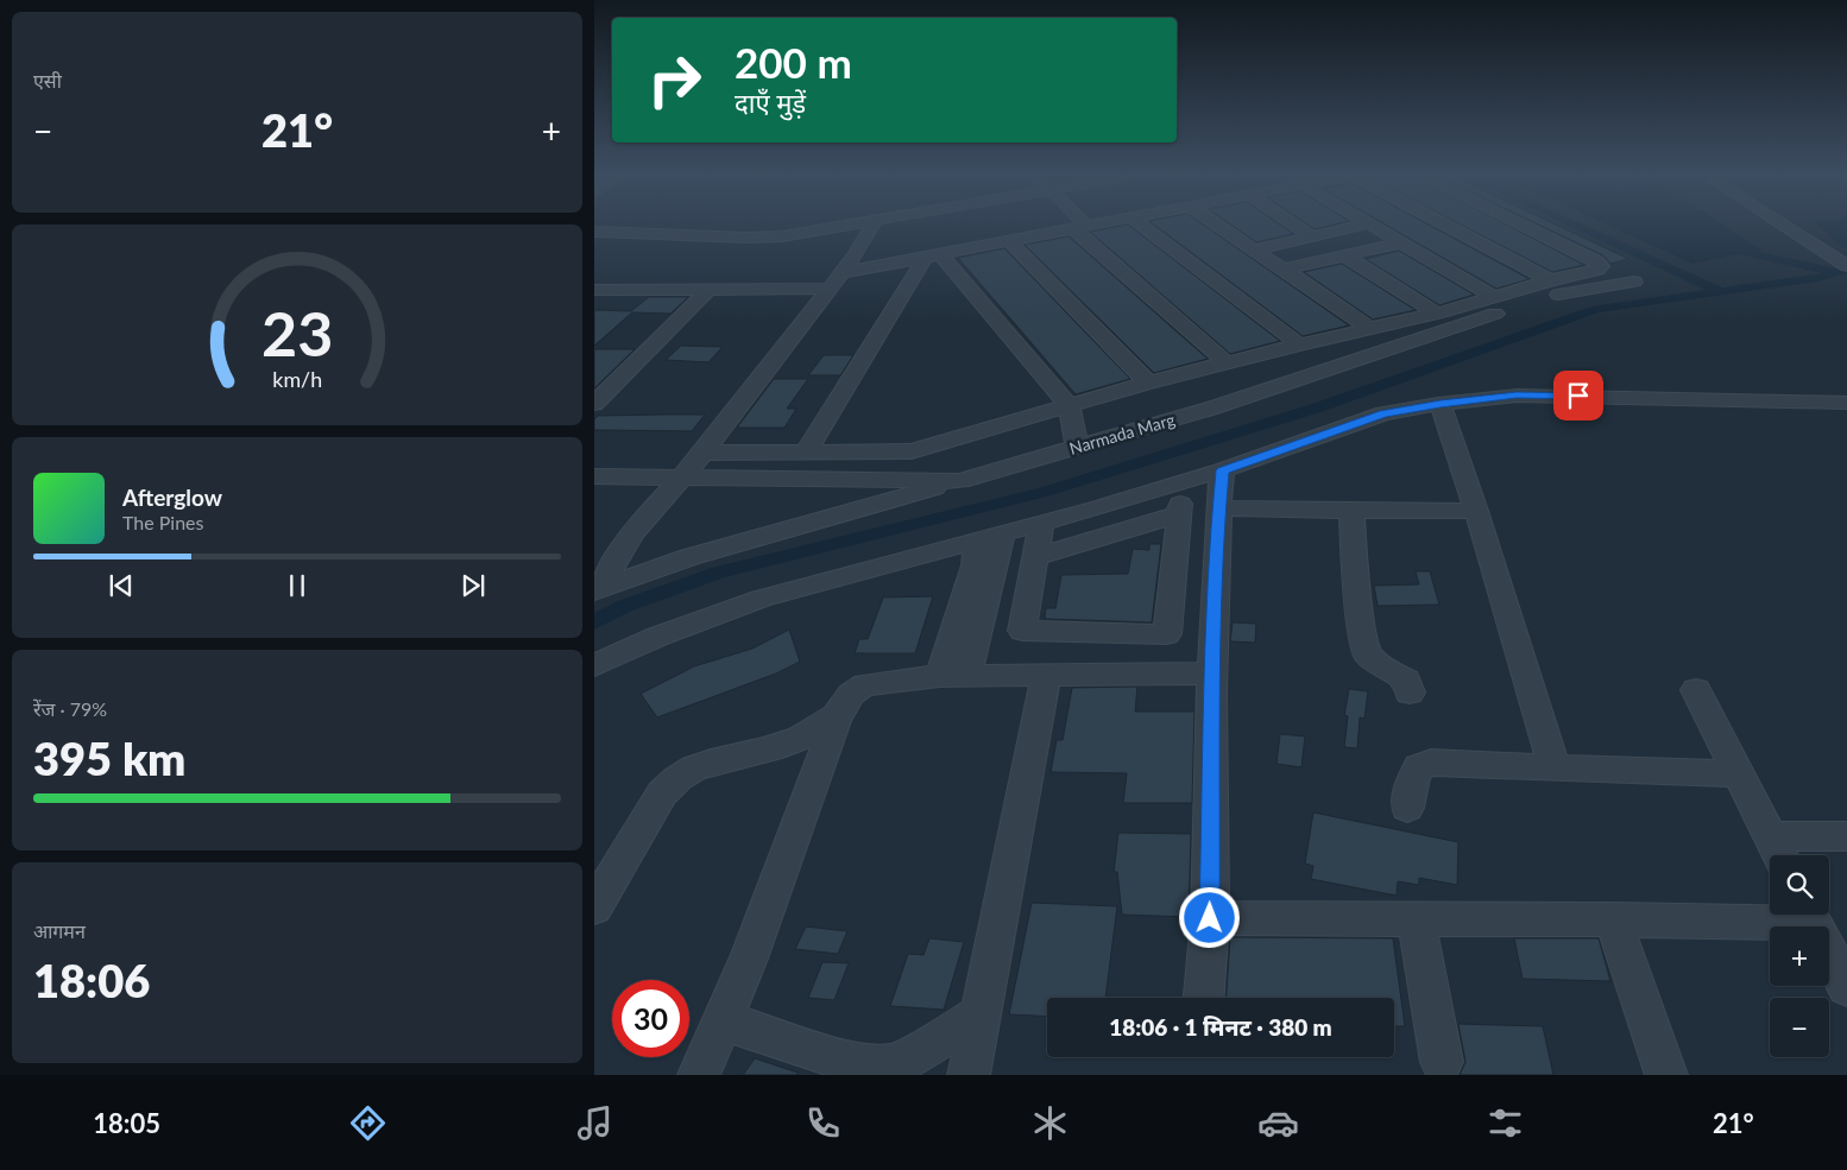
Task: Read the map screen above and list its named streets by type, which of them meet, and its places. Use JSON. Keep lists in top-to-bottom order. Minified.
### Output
{"streets":{"street":["Narmada Marg"]},"page":{"tile":["एसी",["रेंज · 79%","395 km"],["आगमन","18:06"]],"turn":["200 m","दाएँ मुड़ें"],"heat":["−","21°","+"],"song":["Afterglow","The Pines"],"map_buttons":["+","−"],"limit":"30","trip":"18:06 · 1 मिनट · 380 m","tabs":["18:05","21°"],"gauge":["23","km/h"]}}
